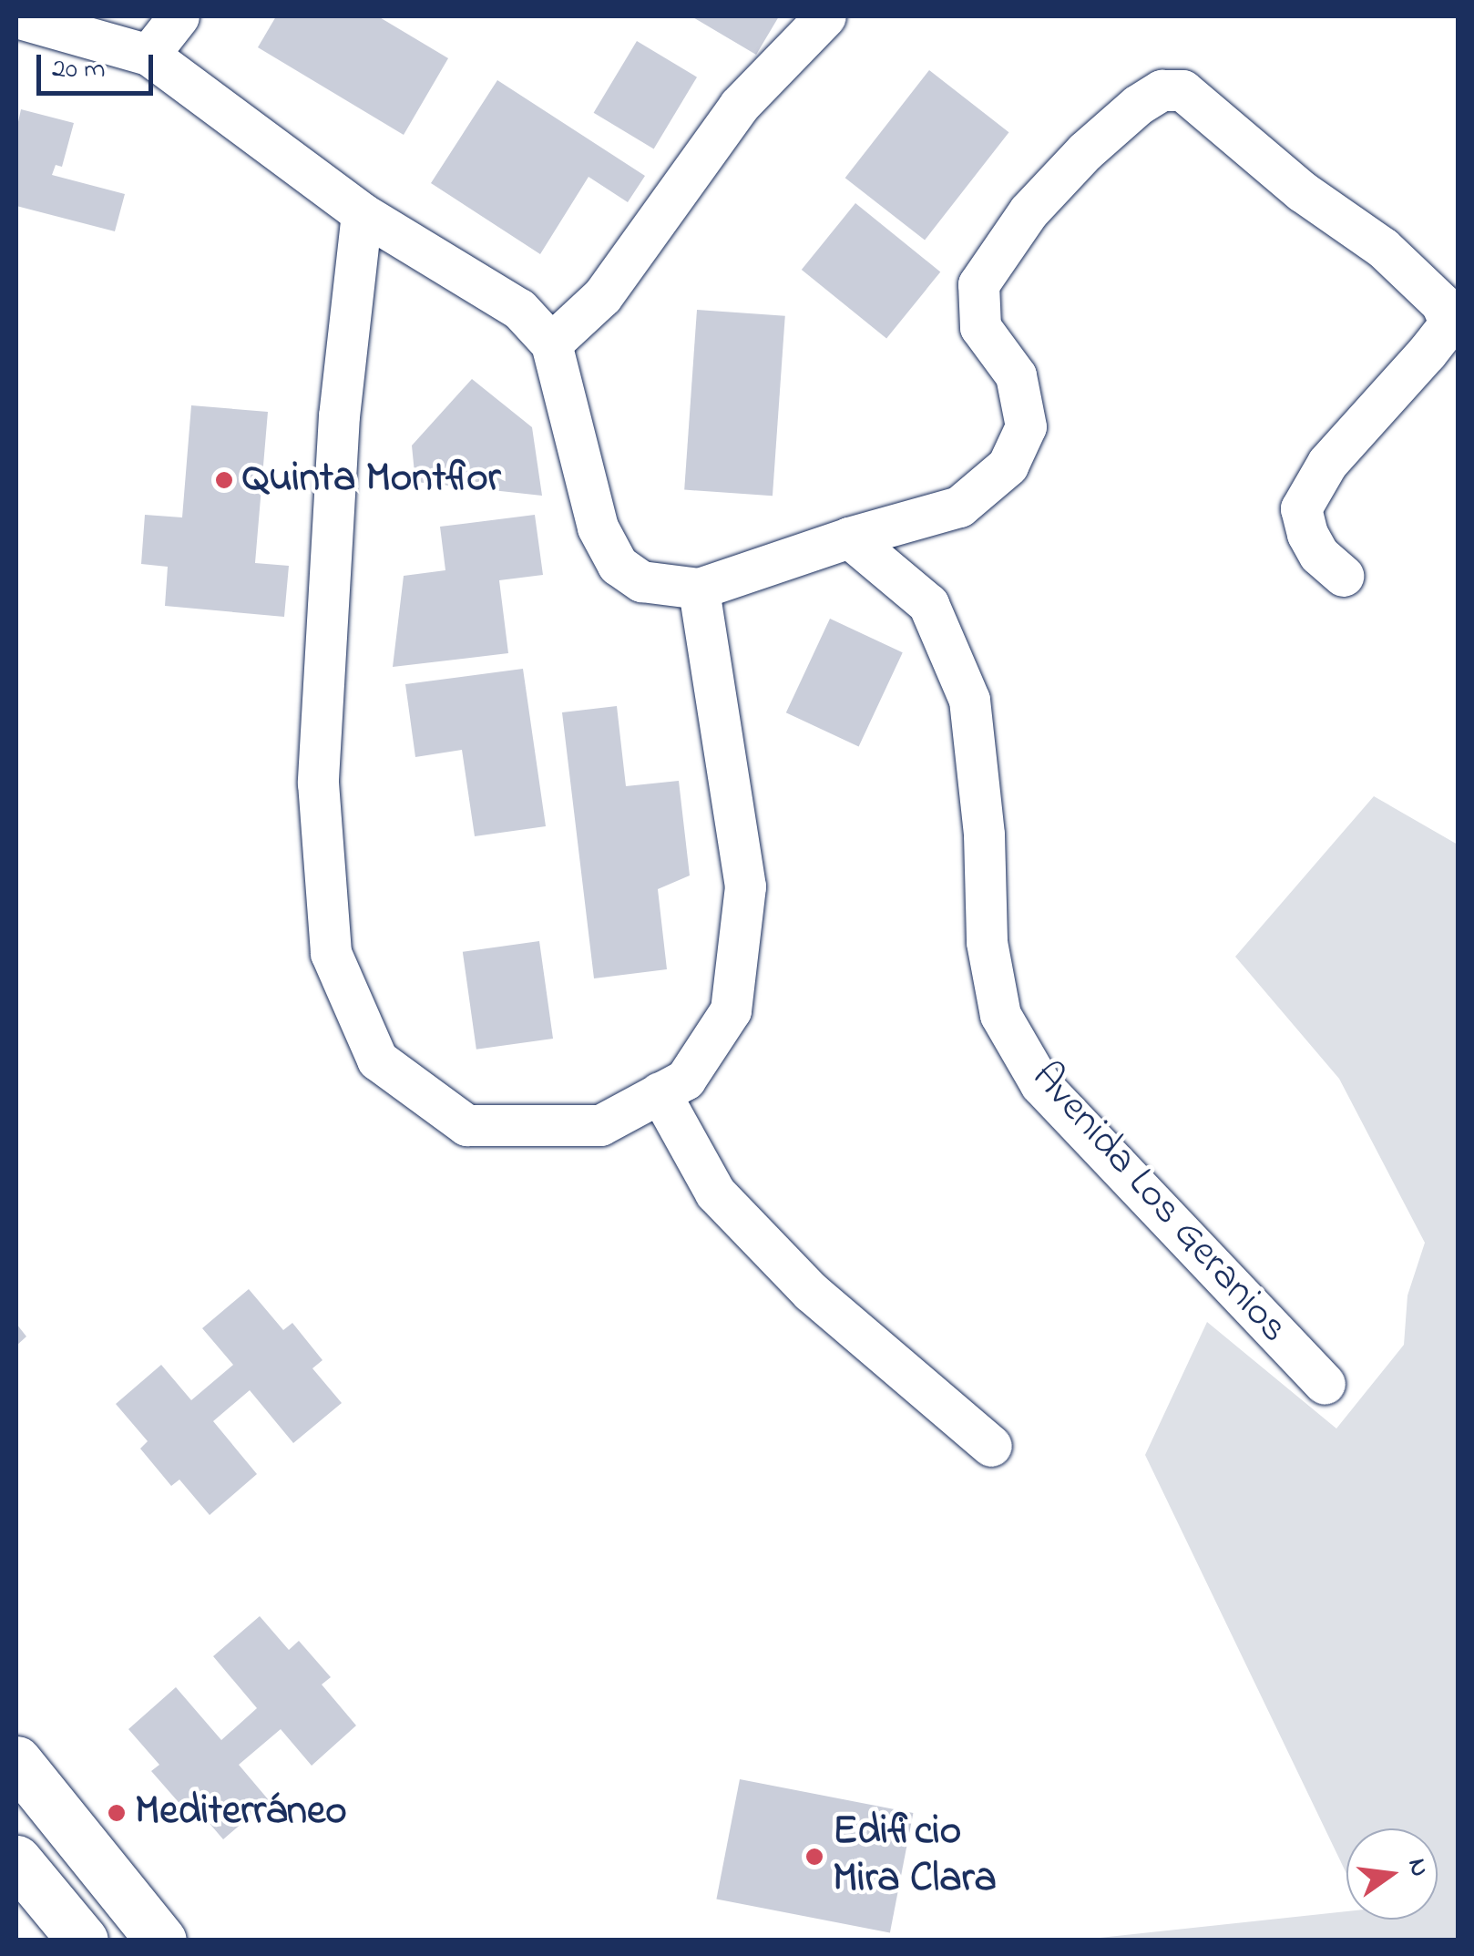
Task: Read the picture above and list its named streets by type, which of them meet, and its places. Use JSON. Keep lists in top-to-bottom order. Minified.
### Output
{"streets":{"street":["Avenida Los Geranios"]},"places":["Quinta Montflor","Mediterráneo","Edificio Mira Clara"],"scale_bar":"20 m","north":"right"}
